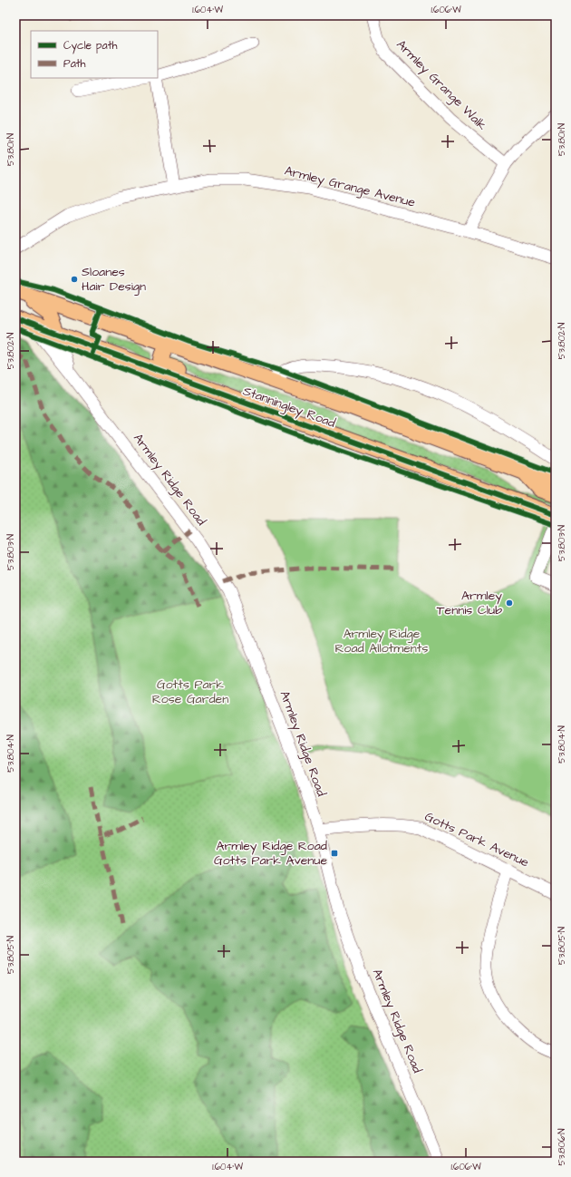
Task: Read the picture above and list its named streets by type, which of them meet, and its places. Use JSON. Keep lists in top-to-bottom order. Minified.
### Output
{"streets":{"main road":["Stanningley Road"],"street":["Armley Grange Walk","Armley Grange Avenue","Armley Ridge Road","Gotts Park Avenue"]},"crossings":[["Stanningley Road","Armley Ridge Road"],["Armley Ridge Road","Gotts Park Avenue"]],"parks":["Armley Ridge Road Allotments","Gotts Park Rose Garden"],"places":{"other":["Sloanes Hair Design","Armley Tennis Club"],"transit":["Armley Ridge Road Gotts Park Avenue"]},"legend":["Cycle path","Path"],"coordinates":["1.604°W","1.606°W","53.801°N","53.802°N","53.803°N","53.804°N","53.805°N","53.806°N"]}
